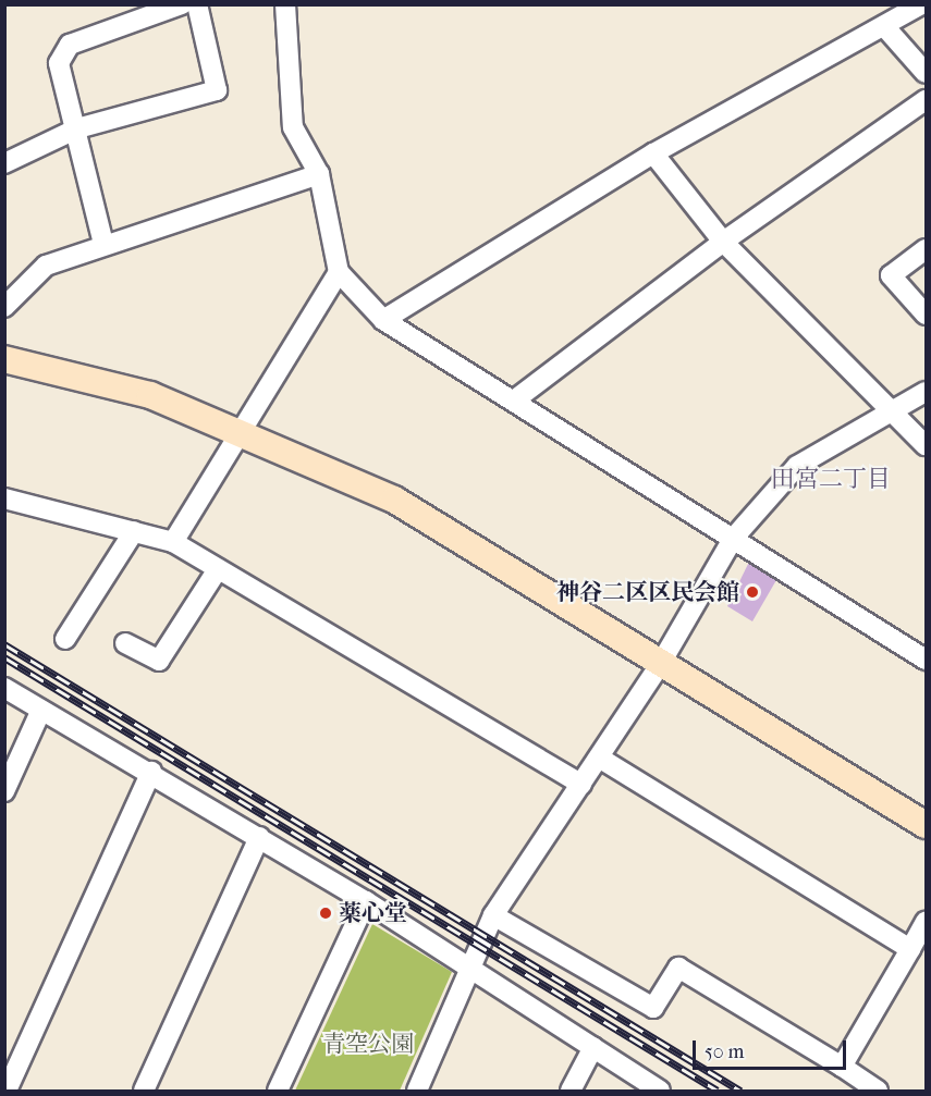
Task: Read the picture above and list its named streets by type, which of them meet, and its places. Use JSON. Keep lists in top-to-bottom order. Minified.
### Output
{"districts":["田宮二丁目"],"parks":["青空公園"],"places":["神谷二区区民会館","薬心堂"],"scale_bar":"50 m"}
